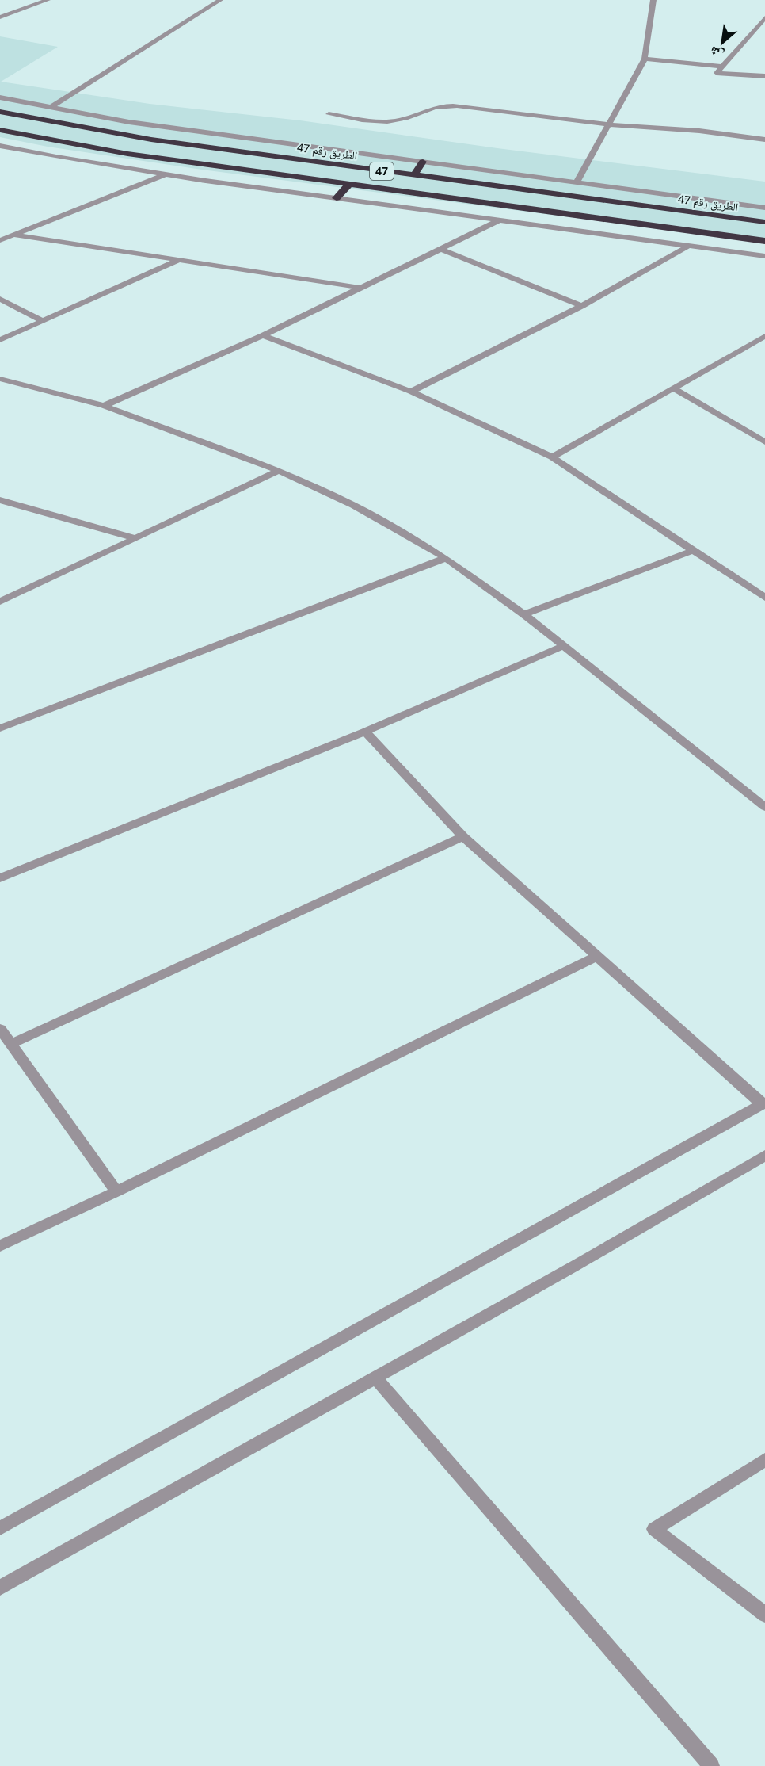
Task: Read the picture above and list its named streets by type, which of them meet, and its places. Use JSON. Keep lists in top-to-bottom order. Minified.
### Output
{"streets":{"highway":["الطريق رقم 47","47"]},"north":"bottom left"}
